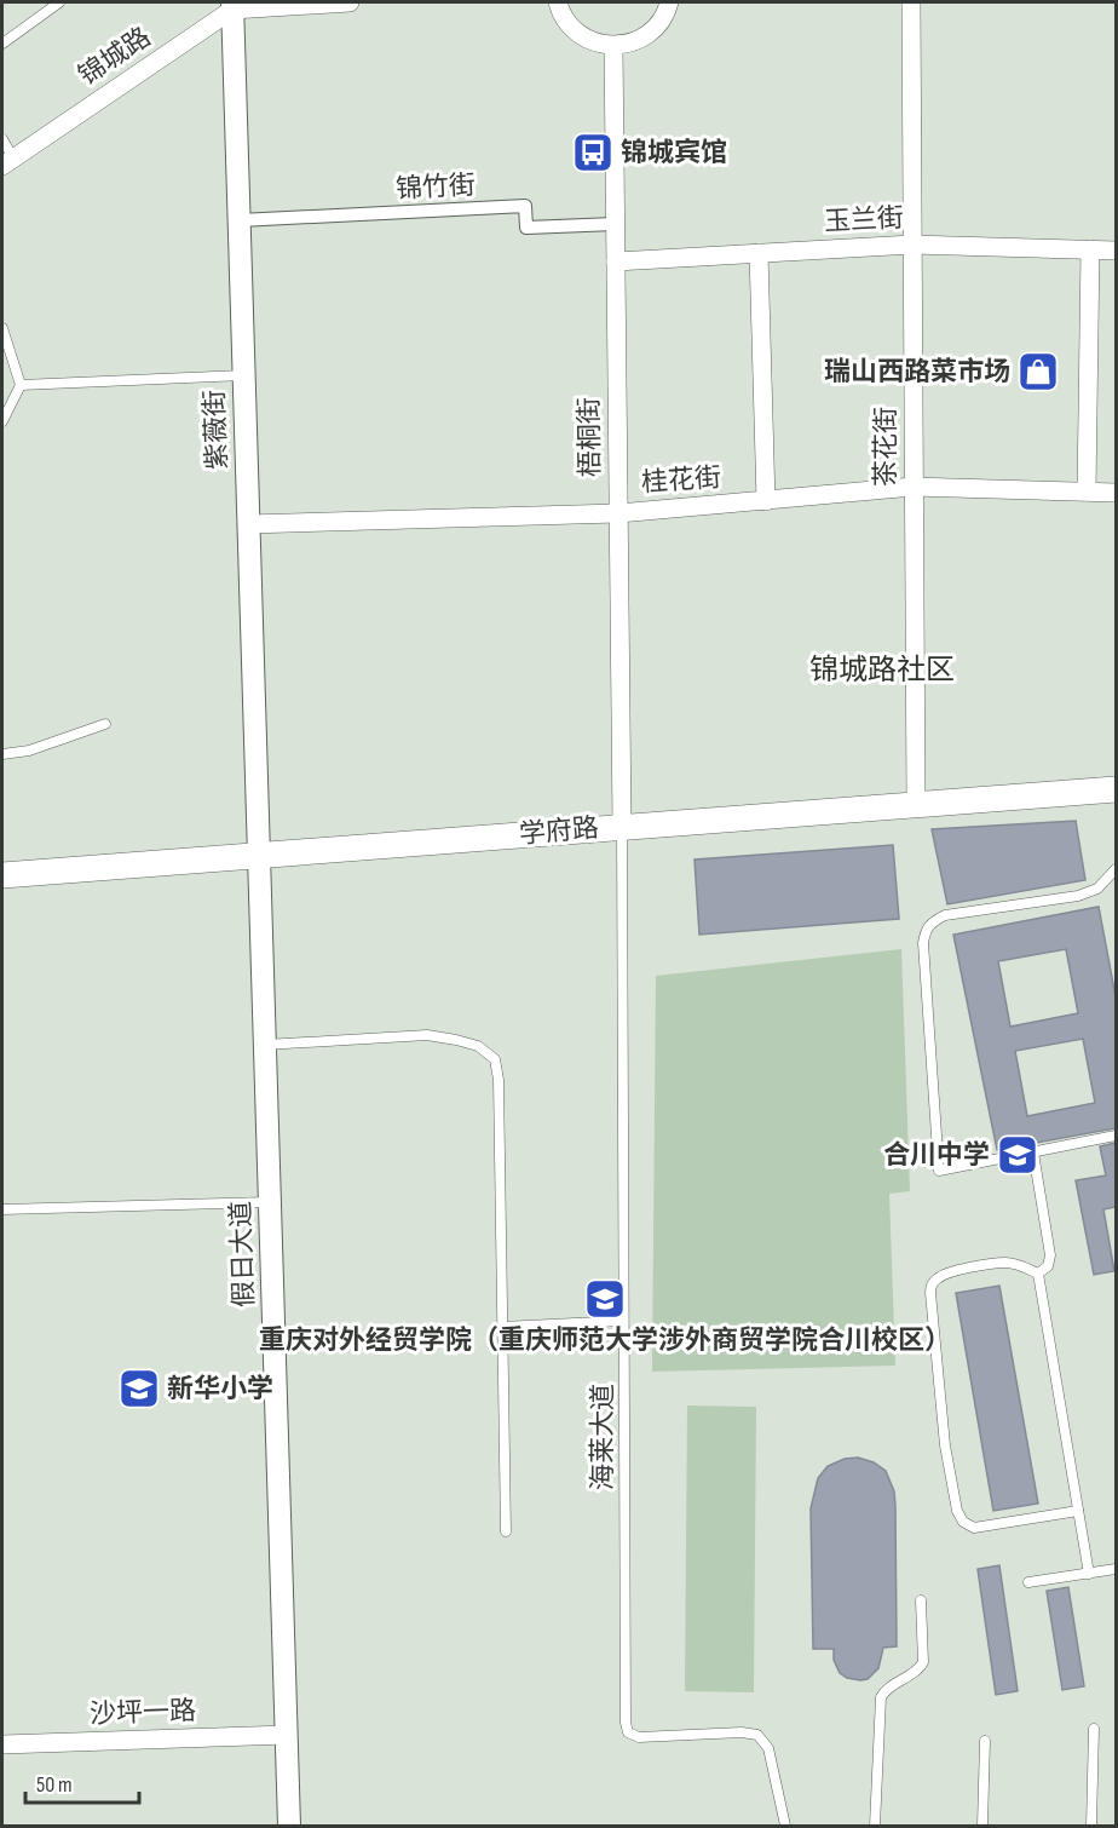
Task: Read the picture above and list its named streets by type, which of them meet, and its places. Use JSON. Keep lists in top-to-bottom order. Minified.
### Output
{"streets":{"main road":["学府路"],"street":["锦城路","锦竹街","玉兰街","紫薇街","梧桐街","茶花街","桂花街","假日大道","沙坪一路"],"lane":["海莱大道"]},"crossings":[["锦城路","紫薇街"],["锦竹街","紫薇街"],["锦竹街","梧桐街"],["玉兰街","梧桐街"],["玉兰街","茶花街"],["紫薇街","桂花街"],["紫薇街","学府路"],["紫薇街","假日大道"],["梧桐街","桂花街"],["梧桐街","学府路"],["梧桐街","海莱大道"],["茶花街","桂花街"],["茶花街","学府路"],["学府路","假日大道"],["学府路","海莱大道"],["假日大道","沙坪一路"]],"districts":["锦城路社区"],"places":{"bus stop":["锦城宾馆"],"shop":["瑞山西路菜市场"],"school or university":["合川中学","重庆对外经贸学院（重庆师范大学涉外商贸学院合川校区）","新华小学"]},"scale_bar":"50 m"}
